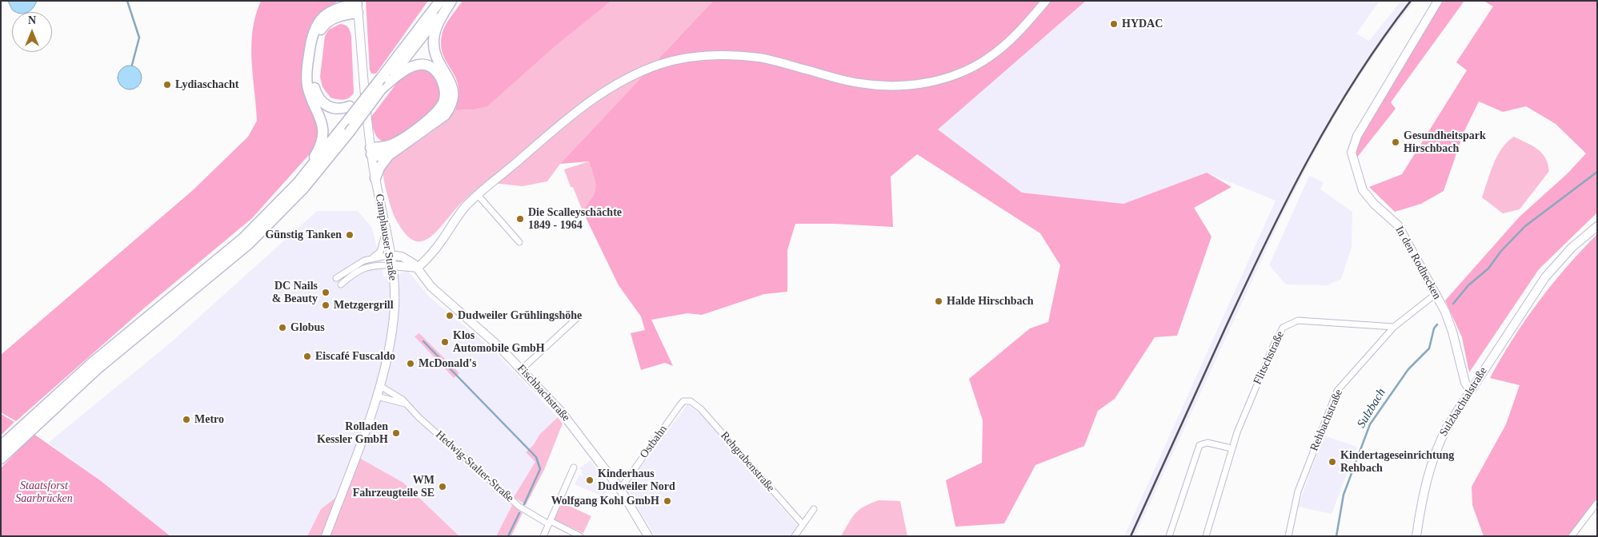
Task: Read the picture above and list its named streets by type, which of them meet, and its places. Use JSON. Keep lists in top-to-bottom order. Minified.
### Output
{"streets":{"street":["Camphauser Straße","In den Rodhecken","Flitschstraße","Fischbachstraße","Sulzbachtalstraße","Rehbachstraße","Ostbahn","Rehgrabenstraße","Hedwig-Stalter-Straße"]},"crossings":[["Camphauser Straße","Fischbachstraße"],["Camphauser Straße","Hedwig-Stalter-Straße"],["In den Rodhecken","Sulzbachtalstraße"],["In den Rodhecken","Rehbachstraße"],["Flitschstraße","Rehbachstraße"],["Fischbachstraße","Ostbahn"],["Ostbahn","Rehgrabenstraße"]],"water":["Sulzbach"],"parks":["Staatsforst Saarbrücken"],"places":["HYDAC","Lydiaschacht","Gesundheitspark Hirschbach","Die Scalleyschächte 1849 - 1964","Günstig Tanken","DC Nails & Beauty","Halde Hirschbach","Metzgergrill","Dudweiler Grühlingshöhe","Globus","Klos Automobile GmbH","Eiscafé Fuscaldo","McDonald's","Metro","Rolladen Kessler GmbH","Kindertageseinrichtung Rehbach","Kinderhaus Dudweiler Nord","WM Fahrzeugteile SE","Wolfgang Kohl GmbH"],"north":"top"}
